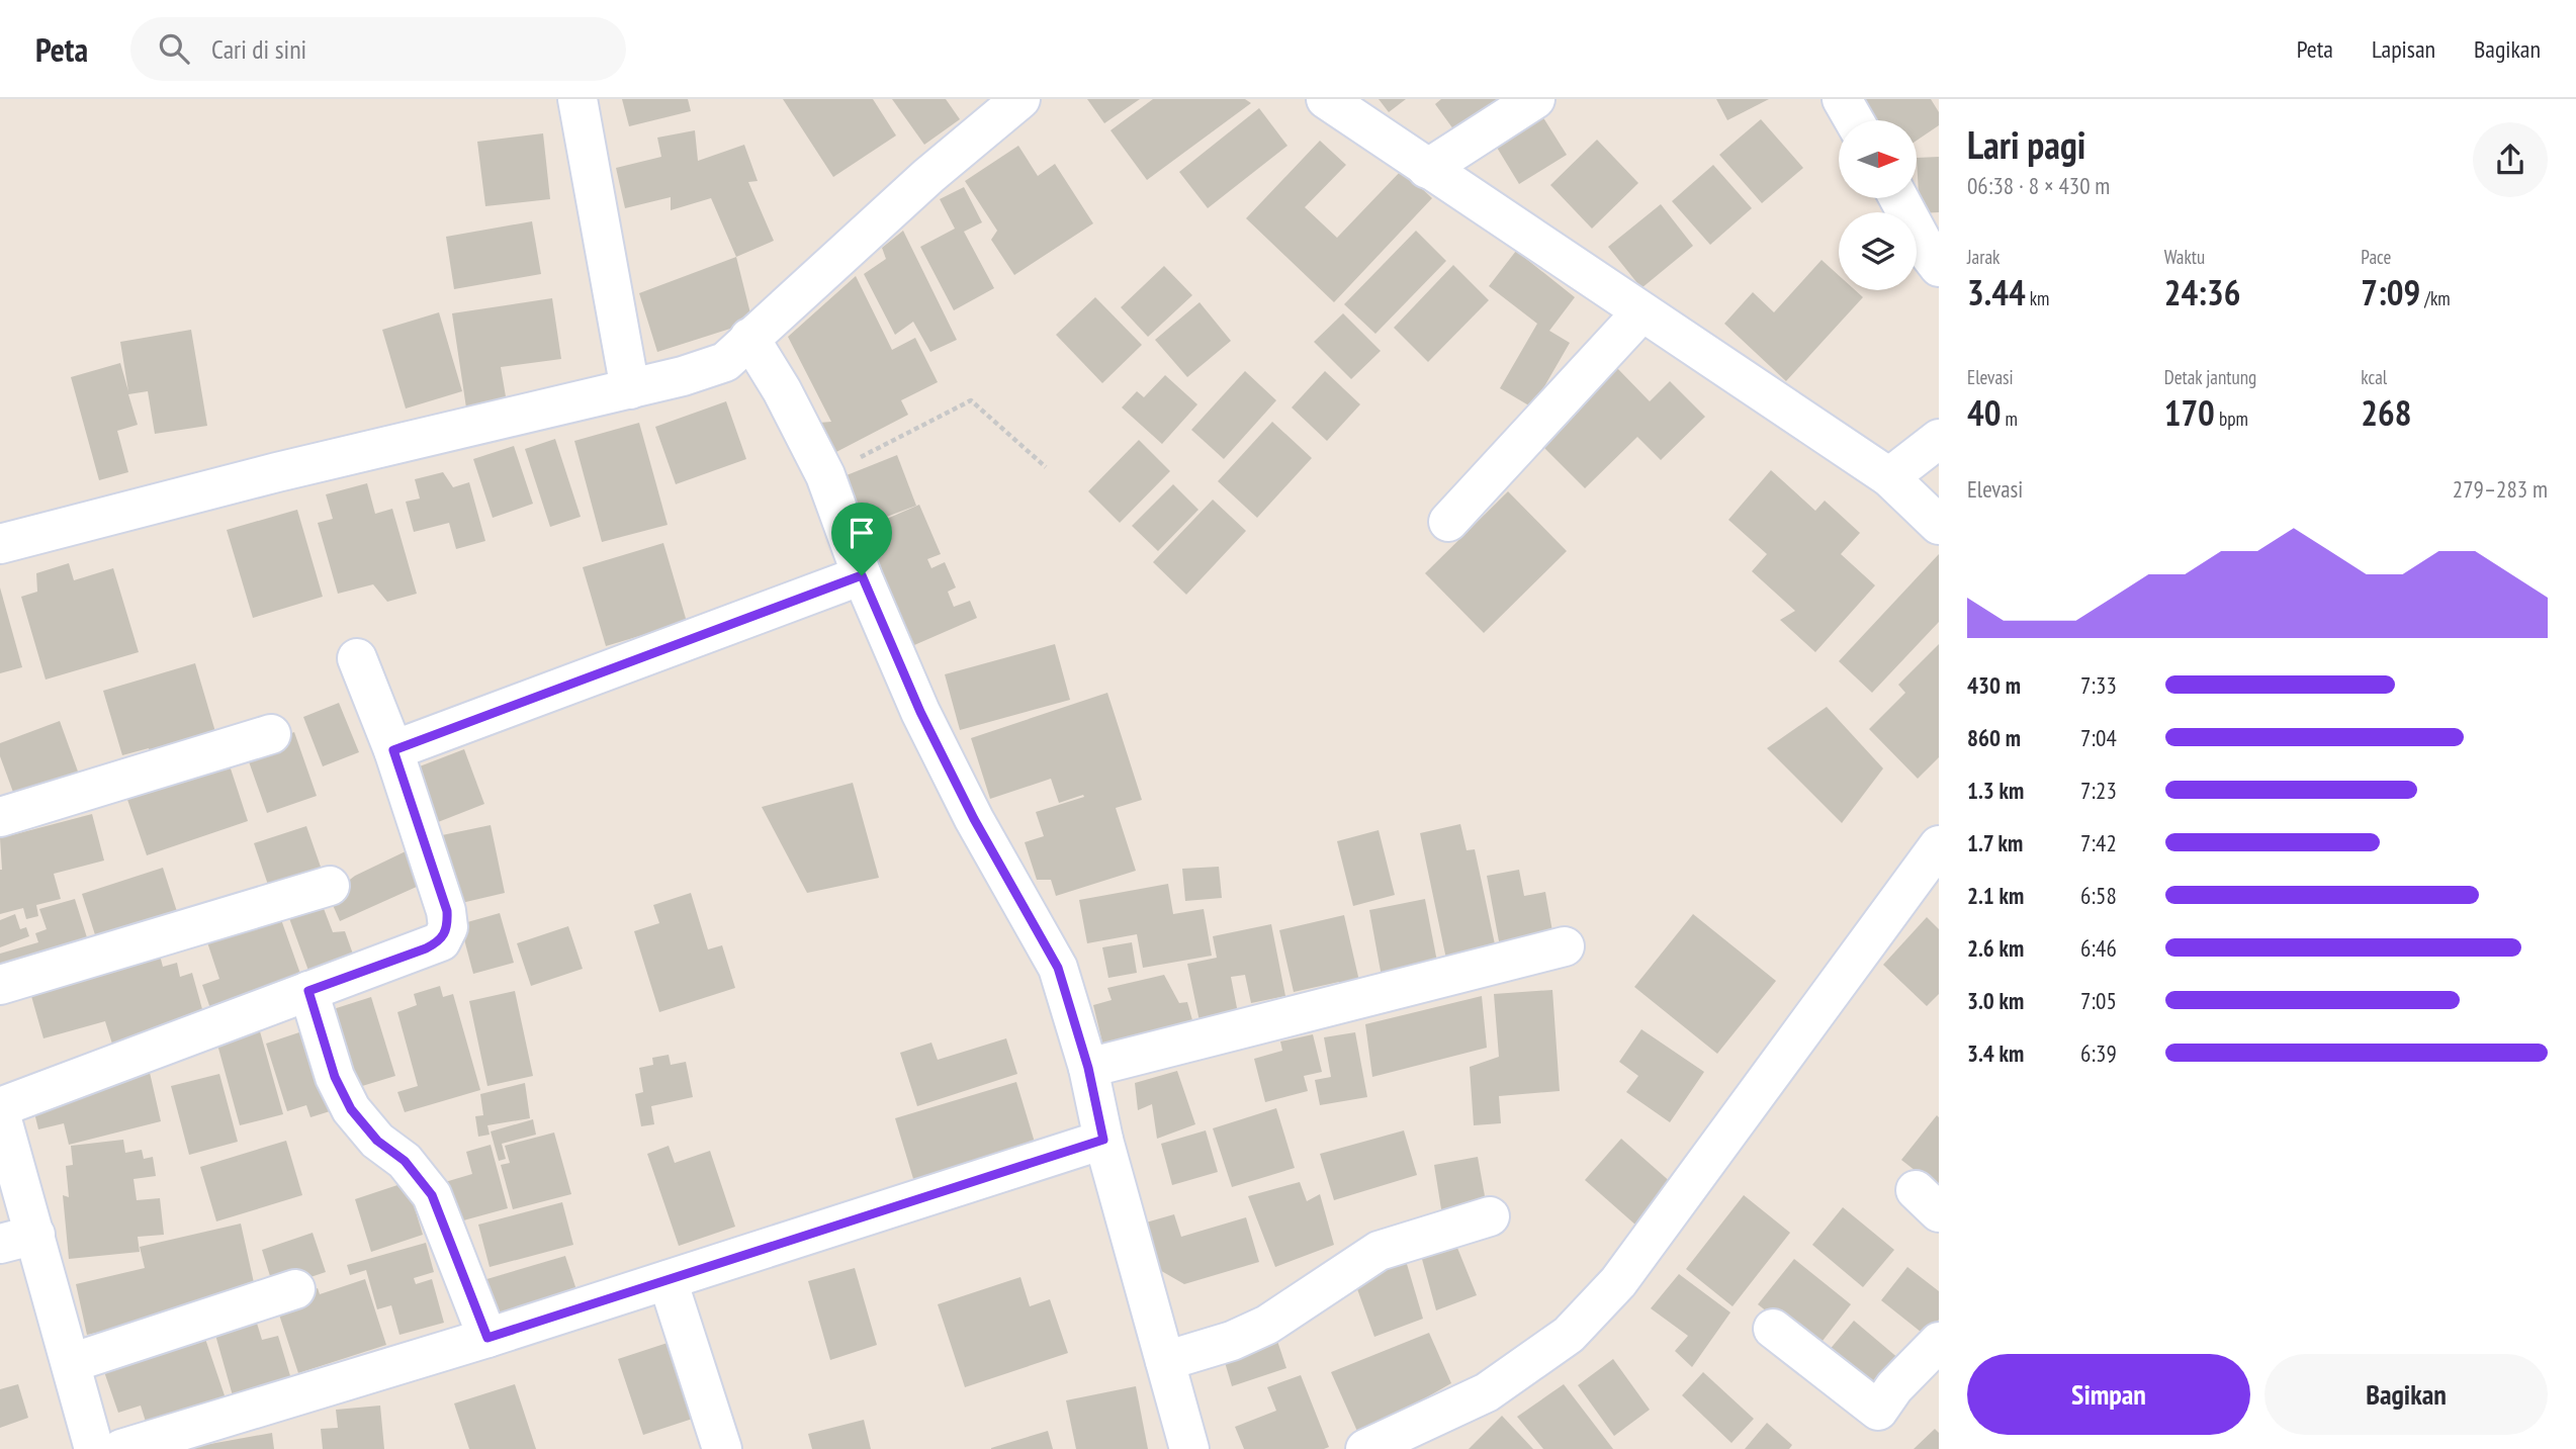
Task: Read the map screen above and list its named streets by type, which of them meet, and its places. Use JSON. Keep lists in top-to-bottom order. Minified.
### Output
{"north":"right","page":{"header":"Peta","search":"Cari di sini","nav":["Peta","Lapisan","Bagikan"],"heading":["Lari pagi","06:38 · 8 × 430 m"],"stats":[["Jarak","3.44 km"],["Waktu","24:36"],["Pace","7:09 /km"],["Elevasi","40 m"],["Detak jantung","170 bpm"],["kcal","268"]],"chart":["Elevasi","279–283 m"],"list":[{"name":"430 m","note":"7:33"},{"name":"860 m","note":"7:04"},{"name":"1.3 km","note":"7:23"},{"name":"1.7 km","note":"7:42"},{"name":"2.1 km","note":"6:58"},{"name":"2.6 km","note":"6:46"},{"name":"3.0 km","note":"7:05"},{"name":"3.4 km","note":"6:39"}],"buttons":["Simpan","Bagikan"]}}
